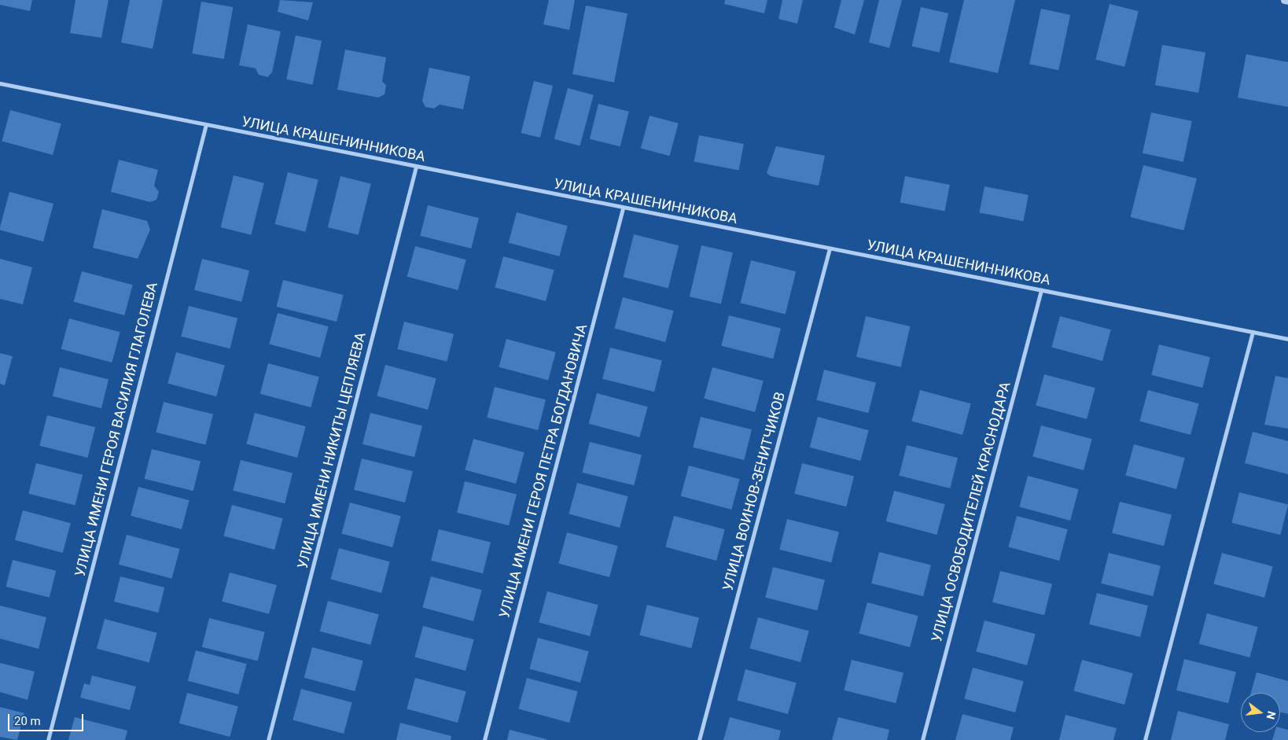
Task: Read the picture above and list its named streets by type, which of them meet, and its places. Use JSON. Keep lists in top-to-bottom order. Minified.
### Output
{"streets":{"street":["УЛИЦА КРАШЕНИННИКОВА","УЛИЦА ИМЕНИ ГЕРОЯ ВАСИЛИЯ ГЛАГОЛЕВА","УЛИЦА ИМЕНИ НИКИТЫ ЦЕПЛЯЕВА","УЛИЦА ИМЕНИ ГЕРОЯ ПЕТРА БОГДАНОВИЧА","УЛИЦА ВОИНОВ-ЗЕНИТЧИКОВ","УЛИЦА ОСВОБОДИТЕЛЕЙ КРАСНОДАРА"]},"crossings":[["УЛИЦА КРАШЕНИННИКОВА","УЛИЦА ИМЕНИ ГЕРОЯ ВАСИЛИЯ ГЛАГОЛЕВА"],["УЛИЦА КРАШЕНИННИКОВА","УЛИЦА ИМЕНИ НИКИТЫ ЦЕПЛЯЕВА"],["УЛИЦА КРАШЕНИННИКОВА","УЛИЦА ИМЕНИ ГЕРОЯ ПЕТРА БОГДАНОВИЧА"],["УЛИЦА КРАШЕНИННИКОВА","УЛИЦА ВОИНОВ-ЗЕНИТЧИКОВ"],["УЛИЦА КРАШЕНИННИКОВА","УЛИЦА ОСВОБОДИТЕЛЕЙ КРАСНОДАРА"]],"scale_bar":"20 m","north":"right"}
